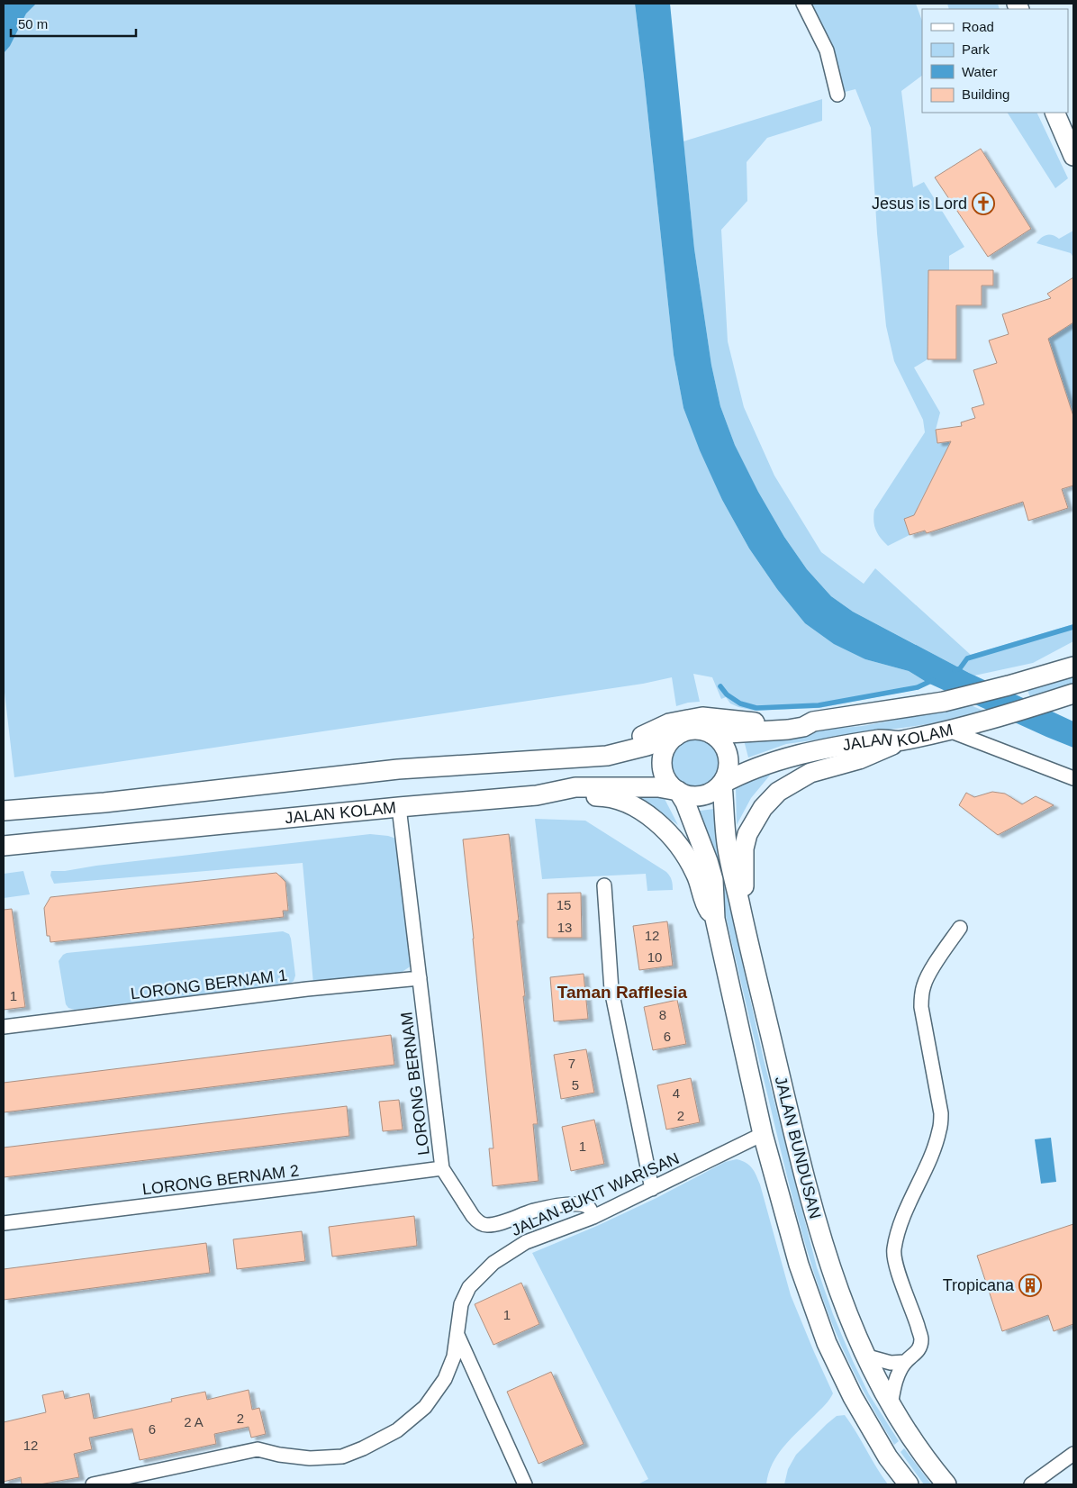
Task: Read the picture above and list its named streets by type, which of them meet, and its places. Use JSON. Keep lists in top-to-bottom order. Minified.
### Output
{"streets":{"main road":["JALAN KOLAM","JALAN BUNDUSAN"],"street":["LORONG BERNAM 1","LORONG BERNAM","LORONG BERNAM 2","JALAN BUKIT WARISAN"]},"crossings":[["JALAN KOLAM","LORONG BERNAM"],["JALAN KOLAM","JALAN BUNDUSAN"],["LORONG BERNAM 1","LORONG BERNAM"],["LORONG BERNAM","LORONG BERNAM 2"],["LORONG BERNAM","JALAN BUKIT WARISAN"],["JALAN BUNDUSAN","JALAN BUKIT WARISAN"]],"districts":["Taman Rafflesia"],"places":{"church":["Jesus is Lord"],"building":["Tropicana"]},"house_numbers":["15","13","12","10","1","8","6","7","5","4","2","1","1","2","2 A","6","12"],"legend":["Road","Park","Water","Building"],"scale_bar":"50 m"}
